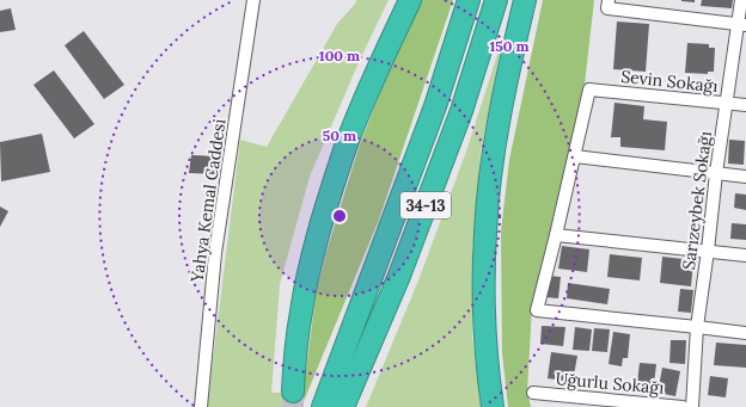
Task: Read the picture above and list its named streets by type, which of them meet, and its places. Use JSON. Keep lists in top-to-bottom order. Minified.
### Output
{"streets":{"highway":["34-13"],"street":["Sevin Sokağı","Yahya Kemal Caddesi","Sarızeybek Sokağı","Uğurlu Sokağı"]},"crossings":[["Sevin Sokağı","Sarızeybek Sokağı"]],"rings":["150 m","100 m","50 m"]}
